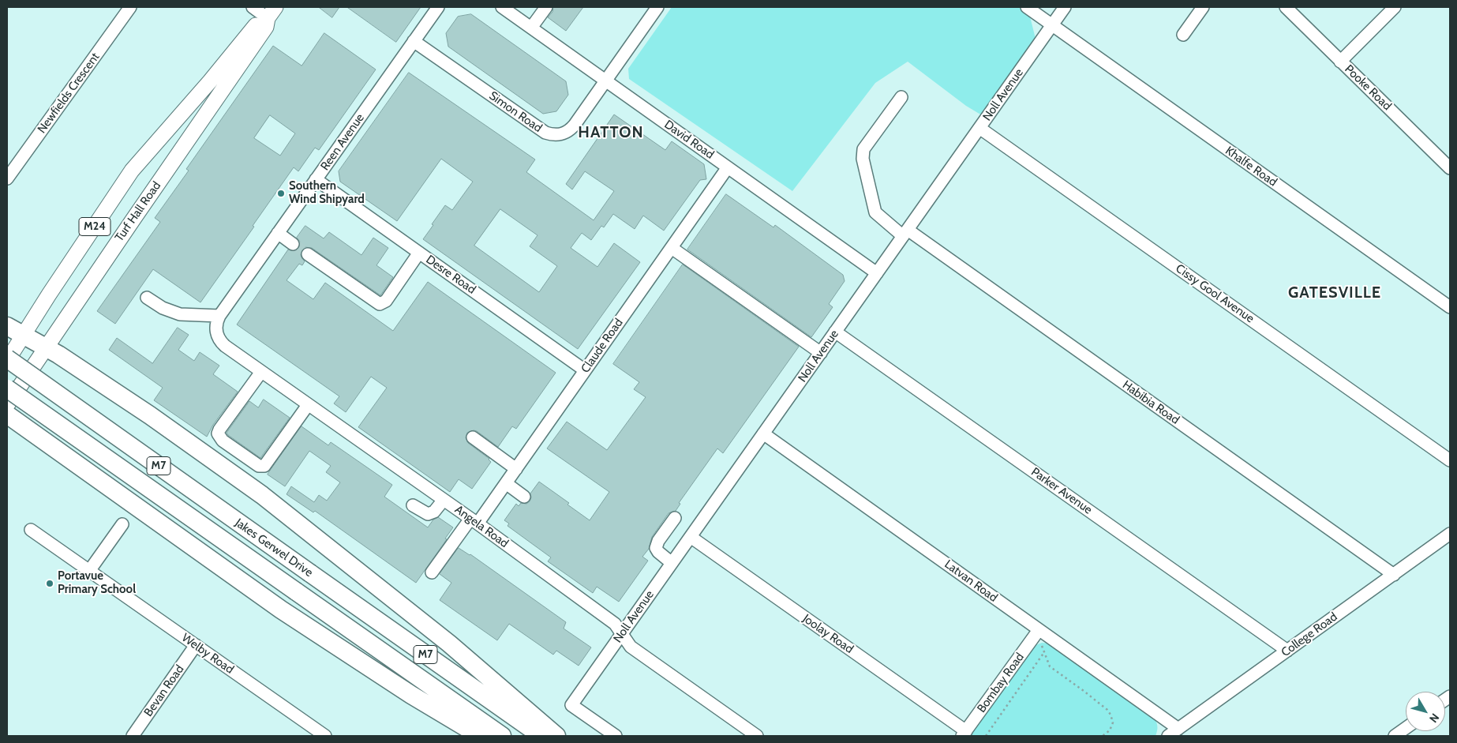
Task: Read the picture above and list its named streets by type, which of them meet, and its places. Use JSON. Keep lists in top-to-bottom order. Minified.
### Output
{"streets":{"highway":["M7","Jakes Gerwel Drive"],"main road":["Turf Hall Road","M24"],"street":["Pooke Road","Newfields Crescent","Noll Avenue","Simon Road","David Road","Reen Avenue","Khalfe Road","Desre Road","Cissy Gool Avenue","Claude Road","Habibia Road","Parker Avenue","Angela Road","Latvan Road","Joolay Road","College Road","Welby Road","Bombay Road","Bevan Road"]},"crossings":[["Noll Avenue","David Road"],["Noll Avenue","Khalfe Road"],["Noll Avenue","Cissy Gool Avenue"],["Noll Avenue","Habibia Road"],["Noll Avenue","Parker Avenue"],["Noll Avenue","Angela Road"],["Noll Avenue","Latvan Road"],["Noll Avenue","Joolay Road"],["Simon Road","David Road"],["Simon Road","Reen Avenue"],["David Road","Claude Road"],["Reen Avenue","Desre Road"],["Reen Avenue","Angela Road"],["Turf Hall Road","M24"],["M24","Jakes Gerwel Drive"],["Desre Road","Claude Road"],["Claude Road","Angela Road"],["Habibia Road","College Road"],["Parker Avenue","College Road"],["Latvan Road","College Road"],["Latvan Road","Bombay Road"],["Joolay Road","Bombay Road"],["Welby Road","Bevan Road"]],"districts":["HATTON","GATESVILLE"],"places":["Southern Wind Shipyard","Portavue Primary School"],"north":"bottom right"}
